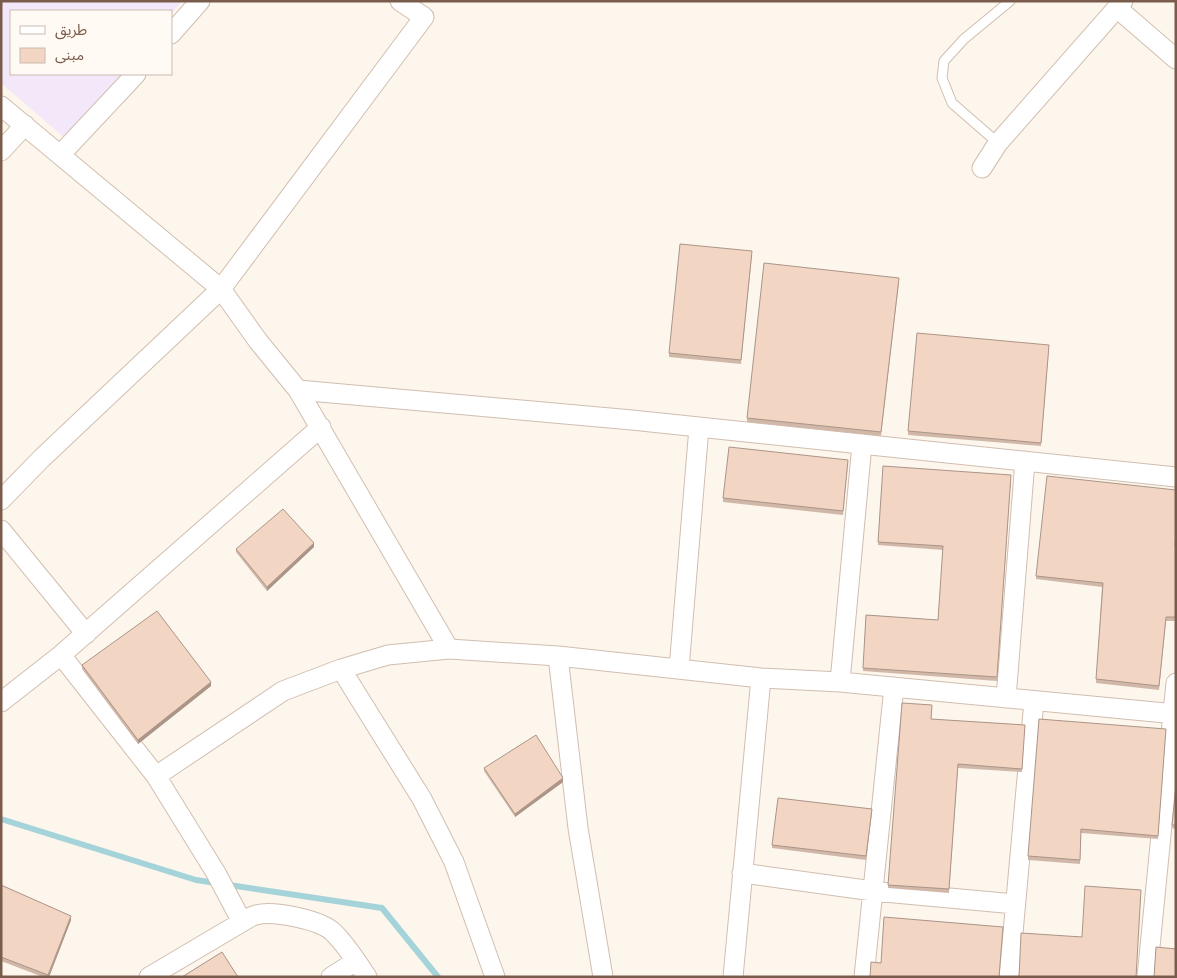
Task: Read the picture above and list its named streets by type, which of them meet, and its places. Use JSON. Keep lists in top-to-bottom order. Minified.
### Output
{"legend":["طريق","مبنى"]}
